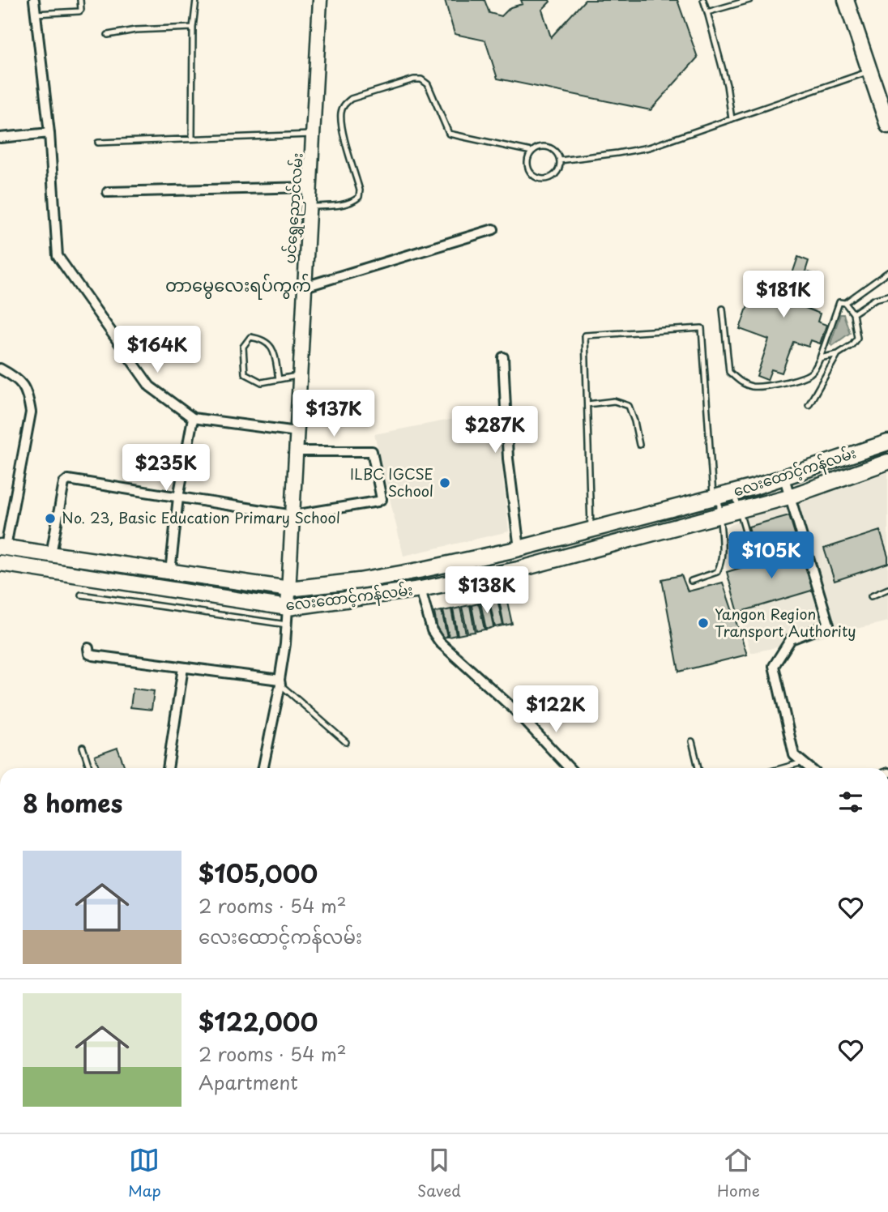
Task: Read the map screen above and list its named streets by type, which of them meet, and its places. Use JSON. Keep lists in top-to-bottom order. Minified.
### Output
{"streets":{"main road":["လေးထောင့်ကန်လမ်း"],"street":["ပင်ရွှေညောင်လမ်း"]},"crossings":[["ပင်ရွှေညောင်လမ်း","လေးထောင့်ကန်လမ်း"]],"districts":["တာမွေလေးရပ်ကွက်"],"places":["ILBC IGCSE School","No. 23, Basic Education Primary School","Yangon Region Transport Authority"],"page":{"price":["$181K","$164K","$137K","$287K","$235K","$105K","$138K","$122K"],"heading":"8 homes","list":[{"name":"$105,000","note":"2 rooms · 54 m² · လေးထောင့်ကန်လမ်း"},{"name":"$122,000","note":"2 rooms · 54 m² · Apartment"}],"tabs":["Map","Saved","Home"]}}
